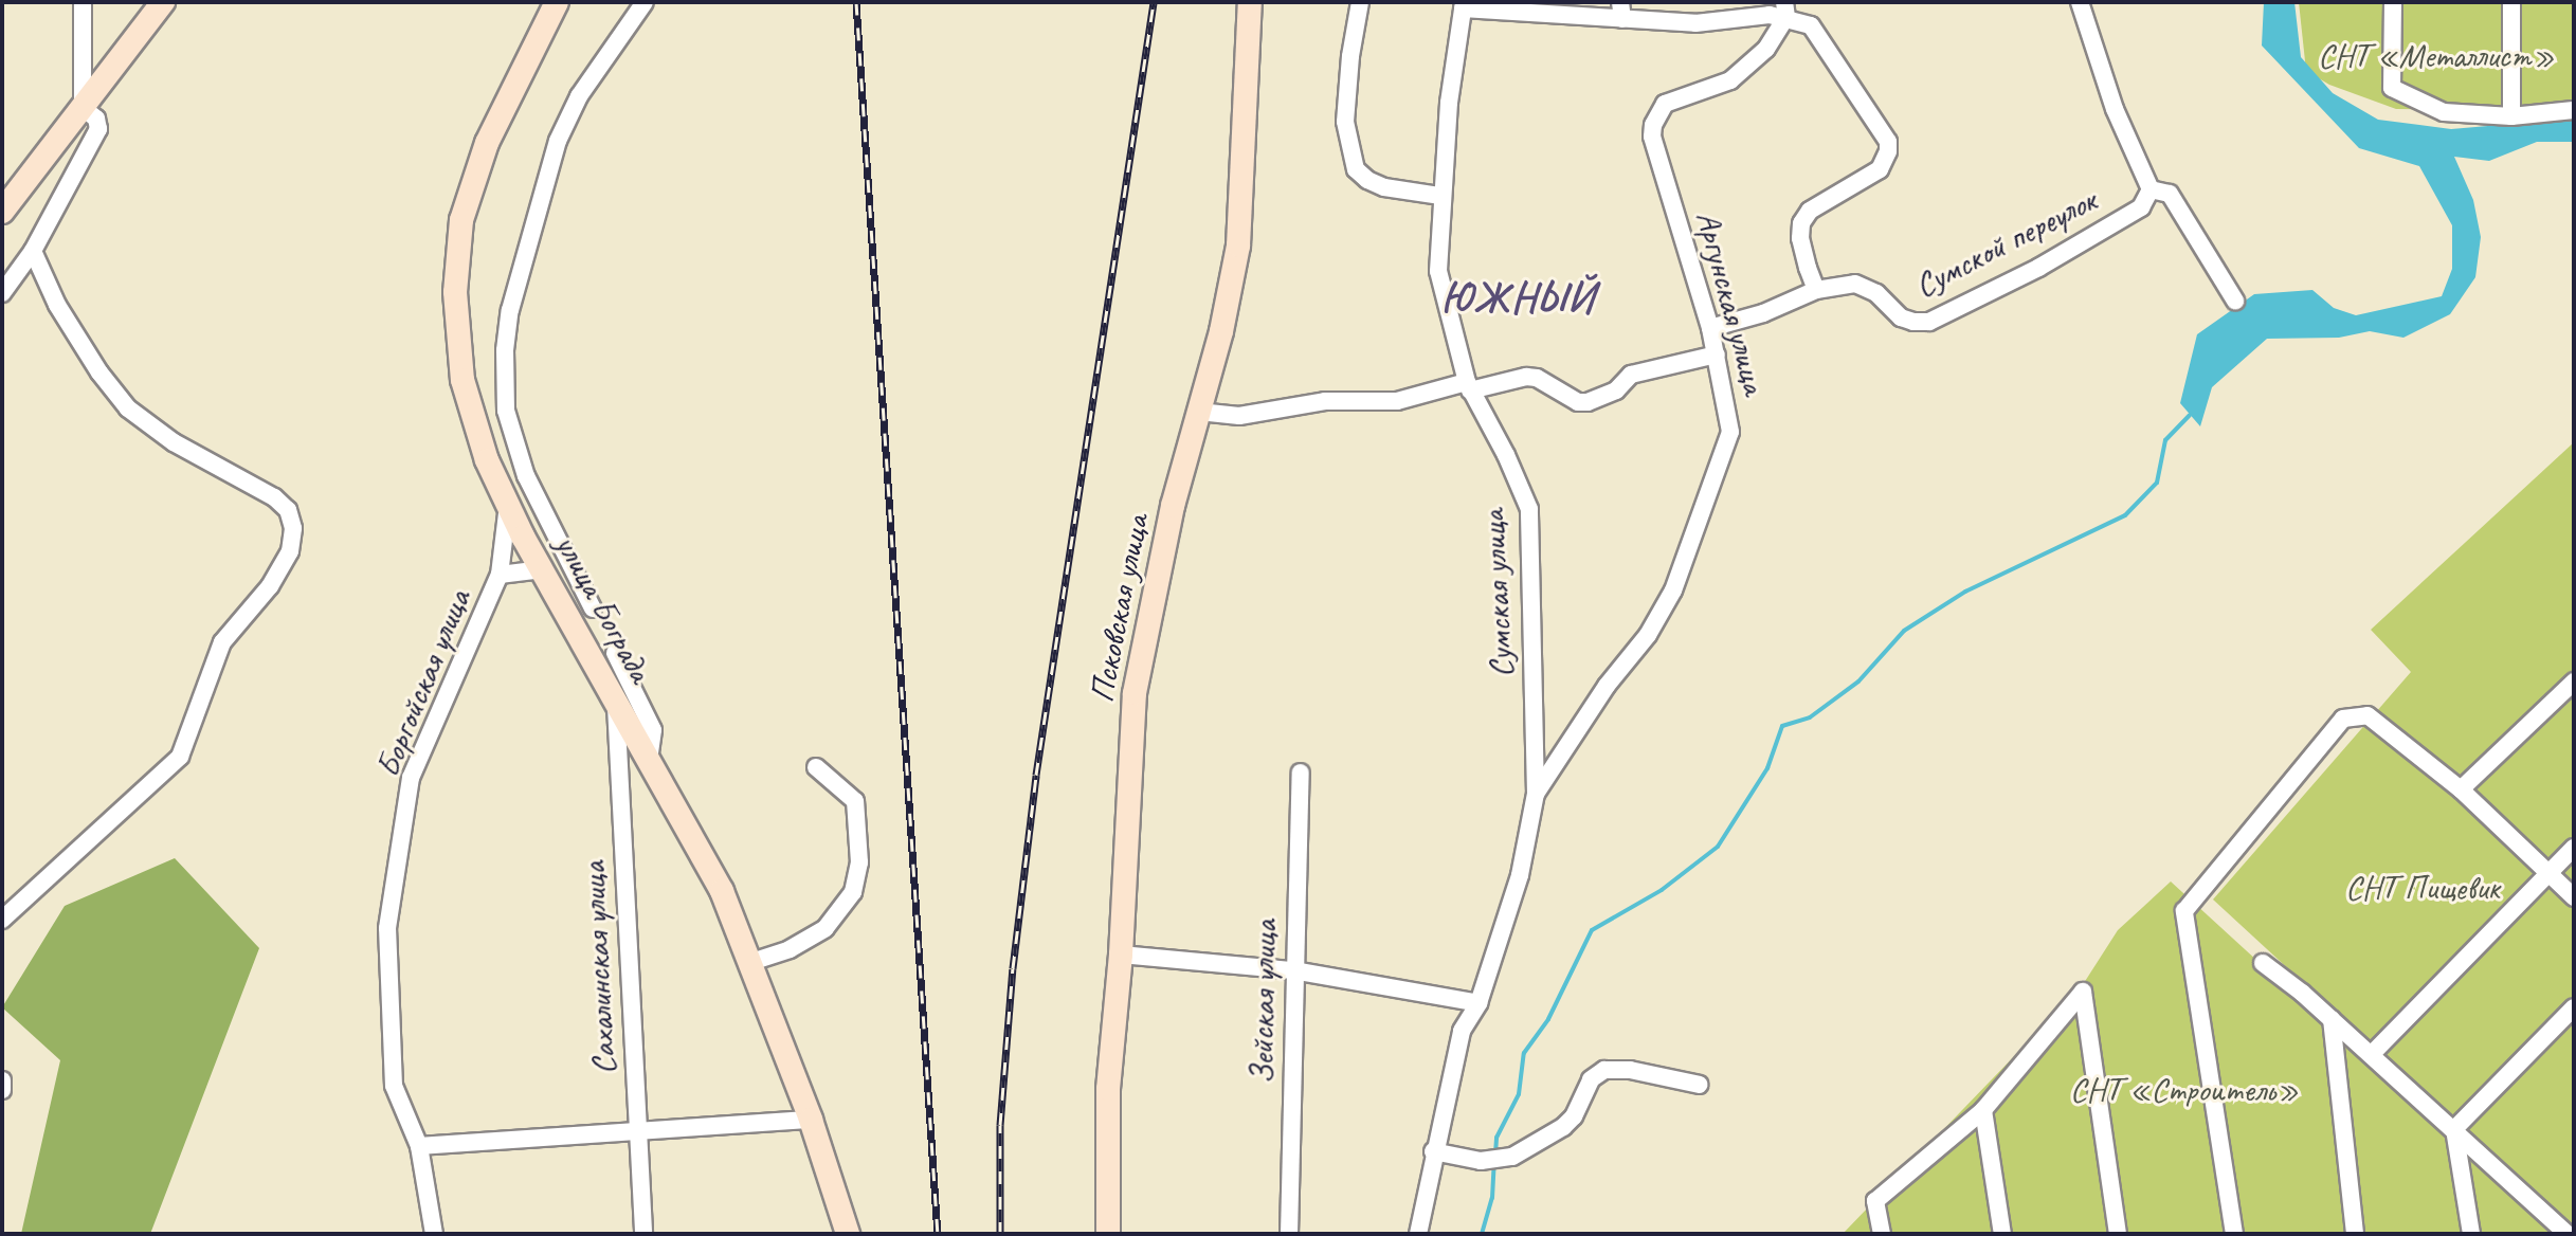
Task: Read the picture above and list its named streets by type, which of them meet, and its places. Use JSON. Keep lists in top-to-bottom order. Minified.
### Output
{"streets":{"main road":["улица Бограда","Псковская улица"],"street":["Сумской переулок","Аргунская улица","Сумская улица","Боргойская улица","Сахалинская улица","Зейская улица"]},"crossings":[["Сумской переулок","Аргунская улица"],["Аргунская улица","Сумская улица"],["улица Бограда","Боргойская улица"],["улица Бограда","Сахалинская улица"]],"districts":["ЮЖНЫЙ"],"parks":["СНТ «Металлист»","СНТ Пищевик","СНТ «Строитель»"]}
